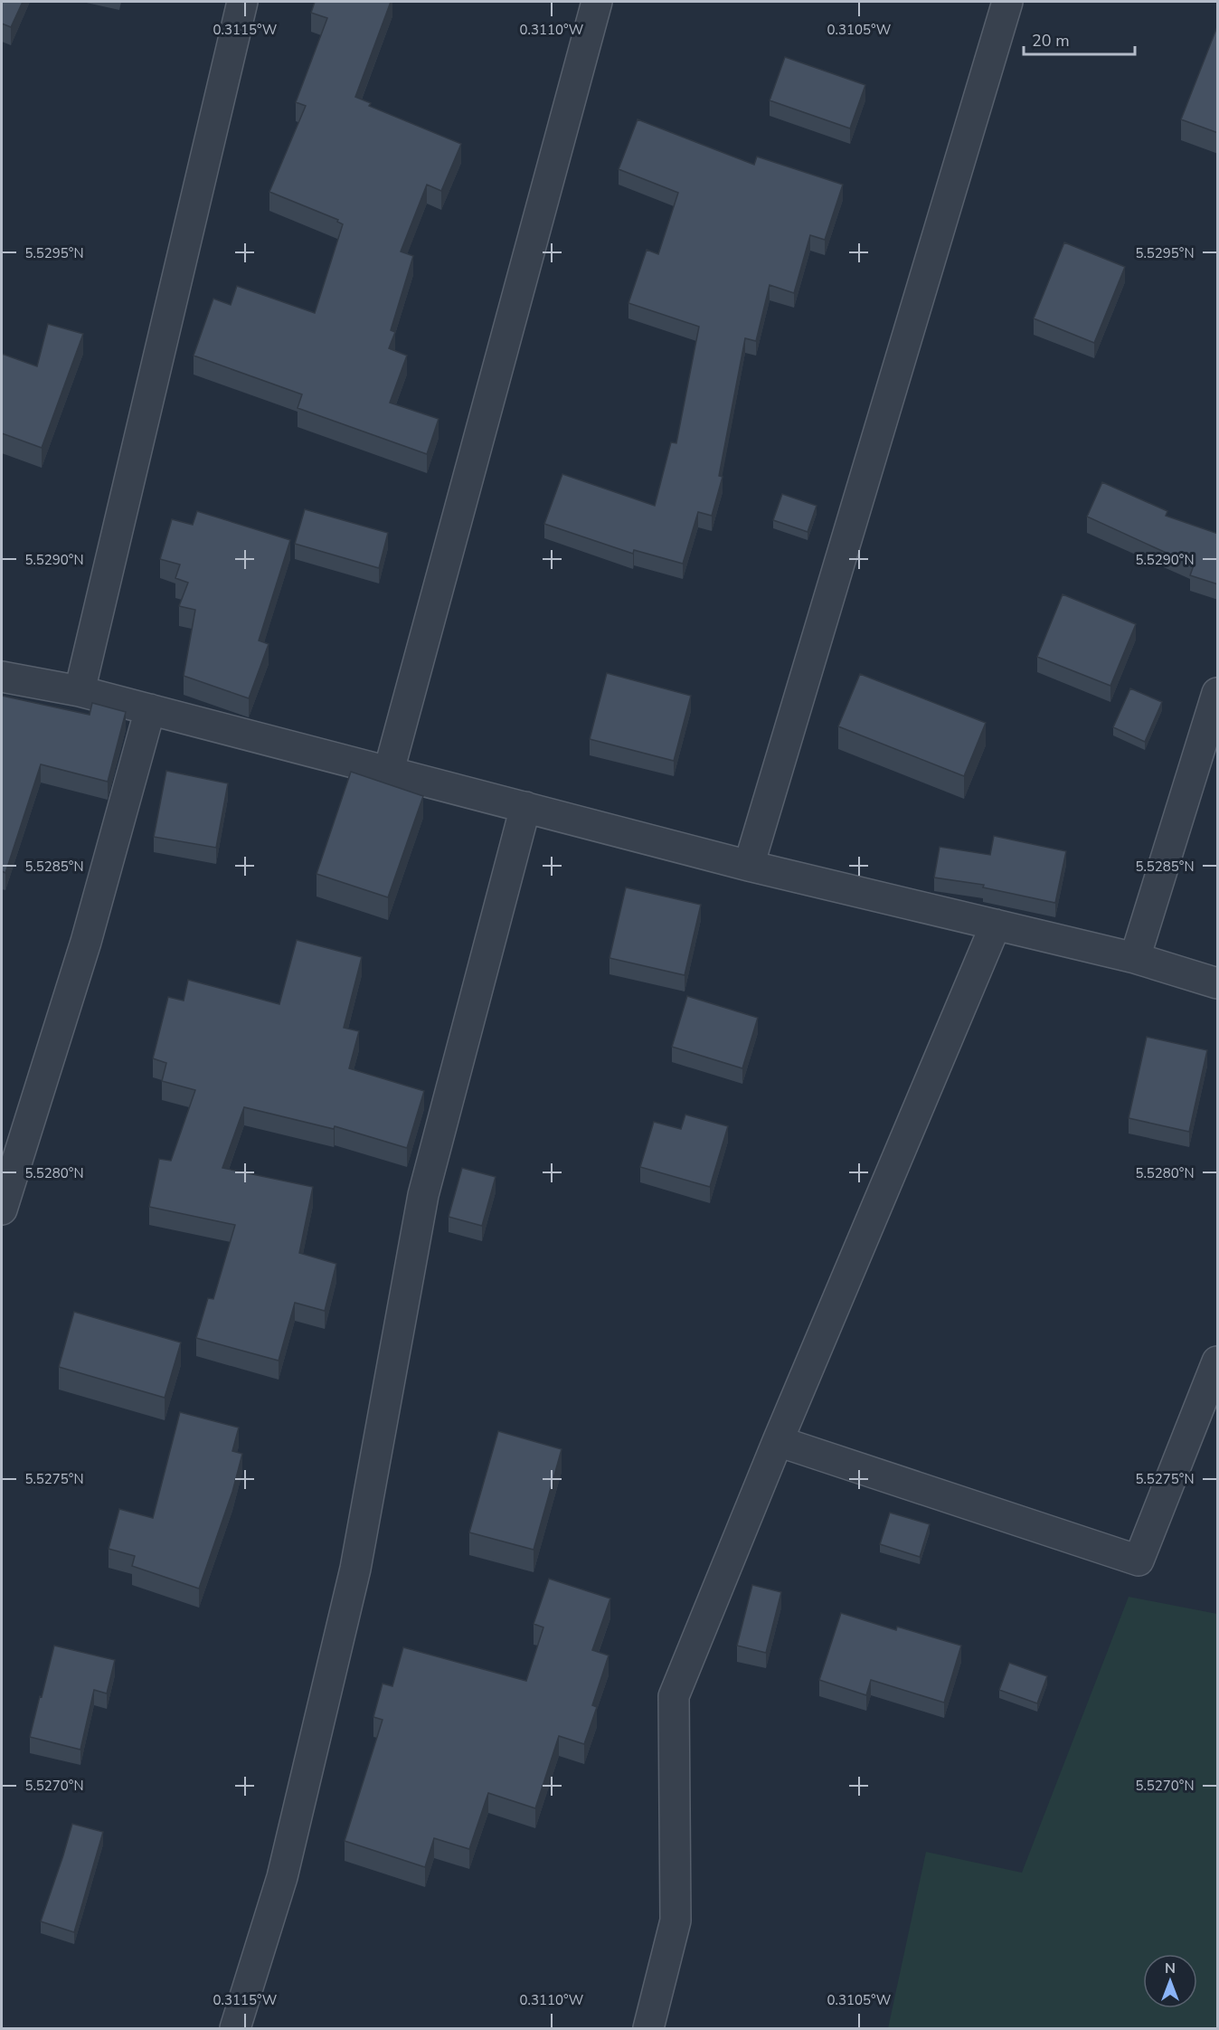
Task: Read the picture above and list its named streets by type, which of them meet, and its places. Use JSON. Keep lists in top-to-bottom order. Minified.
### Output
{"scale_bar":"20 m","north":"top","coordinates":["0.3115°W","0.3110°W","0.3105°W","5.5295°N","5.5290°N","5.5285°N","5.5280°N","5.5275°N","5.5270°N"]}
